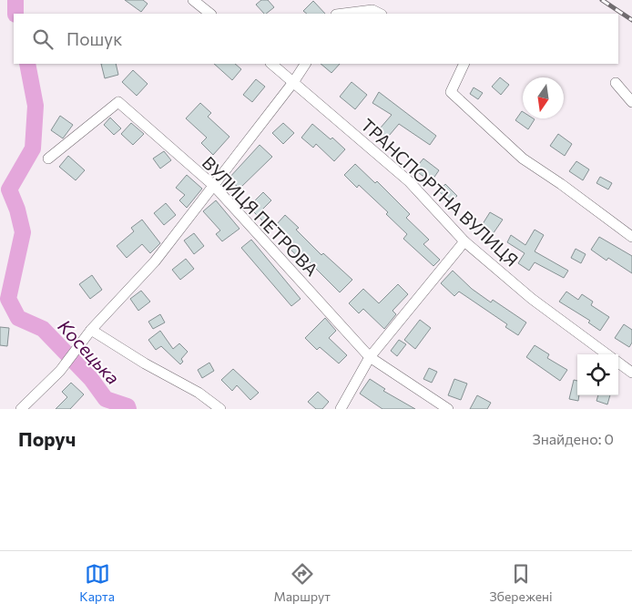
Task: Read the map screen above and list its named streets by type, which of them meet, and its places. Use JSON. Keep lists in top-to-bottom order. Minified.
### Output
{"streets":{"street":["ТРАНСПОРТНА ВУЛИЦЯ","ВУЛИЦЯ ПЕТРОВА"]},"water":["Косецька"],"north":"bottom","page":{"search":"Пошук","heading":["Поруч","Знайдено: 0"],"nav":["Карта","Маршрут","Збережені"]}}
